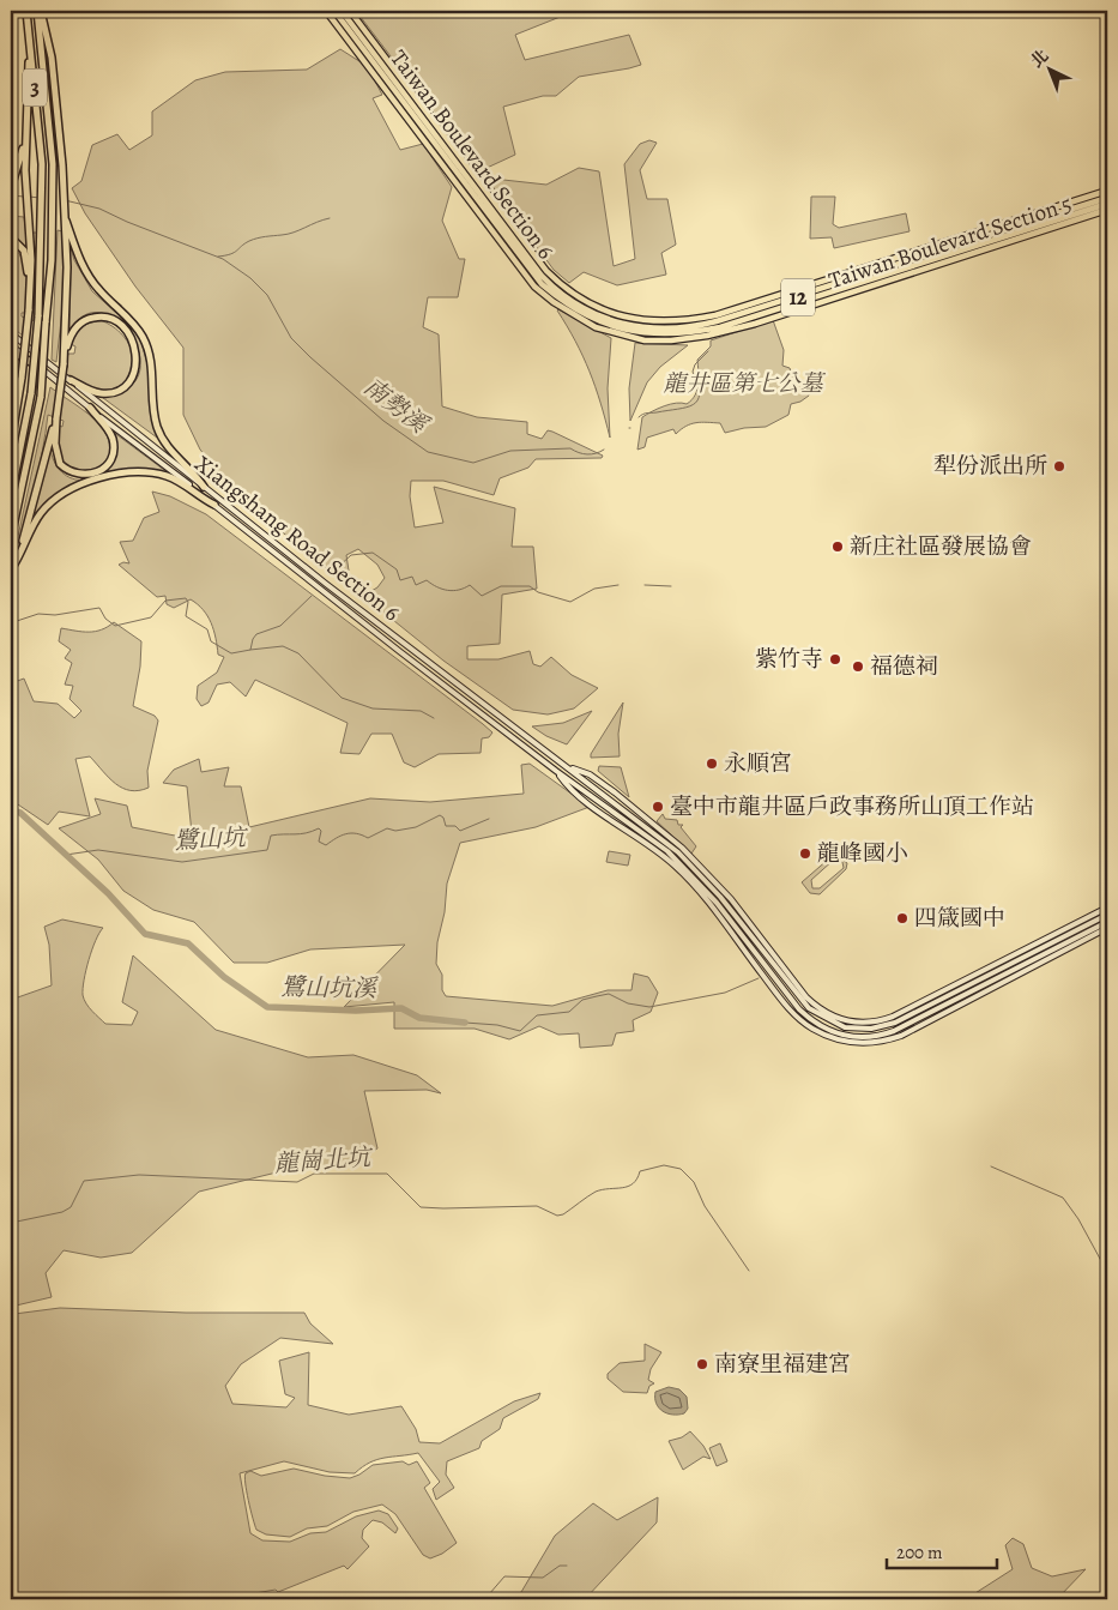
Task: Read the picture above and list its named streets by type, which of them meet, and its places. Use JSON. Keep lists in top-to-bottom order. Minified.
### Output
{"streets":{"highway":["3"],"main road":["Taiwan Boulevard Section 6","Taiwan Boulevard Section 5","12","Xiangshang Road Section 6"]},"crossings":[["Taiwan Boulevard Section 6","Taiwan Boulevard Section 5"]],"water":["南勢溪","鷺山坑","鷺山坑溪","龍崗北坑"],"parks":["龍井區第七公墓"],"places":["犁份派出所","新庄社區發展協會","紫竹寺","福德祠","永順宮","臺中市龍井區戶政事務所山頂工作站","龍峰國小","四箴國中","南寮里福建宮"],"scale_bar":"200 m","north":"top left"}
